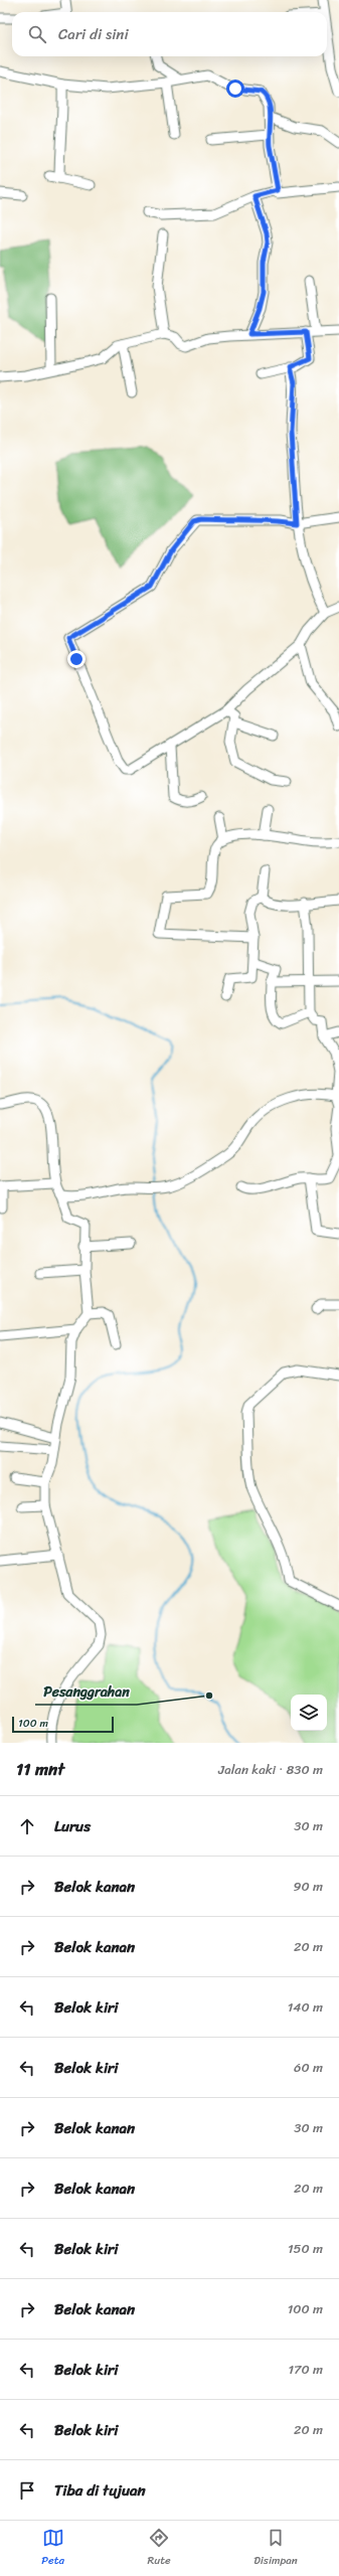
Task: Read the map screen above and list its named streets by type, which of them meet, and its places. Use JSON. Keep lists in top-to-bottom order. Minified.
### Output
{"places":["Pesanggrahan"],"scale_bar":"100 m","page":{"search":"Cari di sini","scale":"100 m","heading":["11 mnt","Jalan kaki · 830 m"],"list":[["Lurus","30 m"],["Belok kanan","90 m"],["Belok kanan","20 m"],["Belok kiri","140 m"],["Belok kiri","60 m"],["Belok kanan","30 m"],["Belok kanan","20 m"],["Belok kiri","150 m"],["Belok kanan","100 m"],["Belok kiri","170 m"],["Belok kiri","20 m"],"Tiba di tujuan"],"nav":["Peta","Rute","Disimpan"]}}
